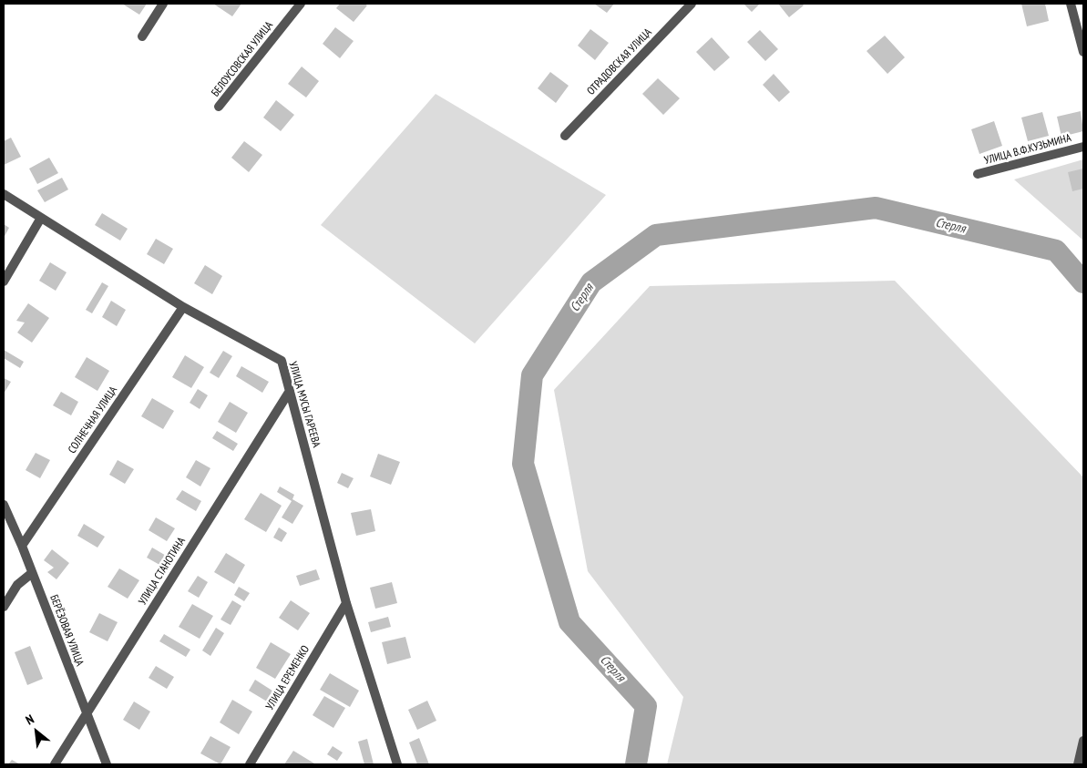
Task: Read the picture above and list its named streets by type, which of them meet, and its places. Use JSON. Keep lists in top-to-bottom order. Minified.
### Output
{"streets":{"street":["БЕЛОУСОВСКАЯ УЛИЦА","ОТРАДОВСКАЯ УЛИЦА","УЛИЦА В.Ф.КУЗЬМИНА","УЛИЦА МУСЫ ГАРЕЕВА","СОЛНЕЧНАЯ УЛИЦА","УЛИЦА СТАНОТИНА","БЕРЁЗОВАЯ УЛИЦА","УЛИЦА ЕРЕМЕНКО"]},"crossings":[["УЛИЦА МУСЫ ГАРЕЕВА","СОЛНЕЧНАЯ УЛИЦА"],["УЛИЦА МУСЫ ГАРЕЕВА","УЛИЦА СТАНОТИНА"],["УЛИЦА МУСЫ ГАРЕЕВА","УЛИЦА ЕРЕМЕНКО"],["СОЛНЕЧНАЯ УЛИЦА","БЕРЁЗОВАЯ УЛИЦА"],["УЛИЦА СТАНОТИНА","БЕРЁЗОВАЯ УЛИЦА"]],"water":["Стерля"],"north":"top left"}
